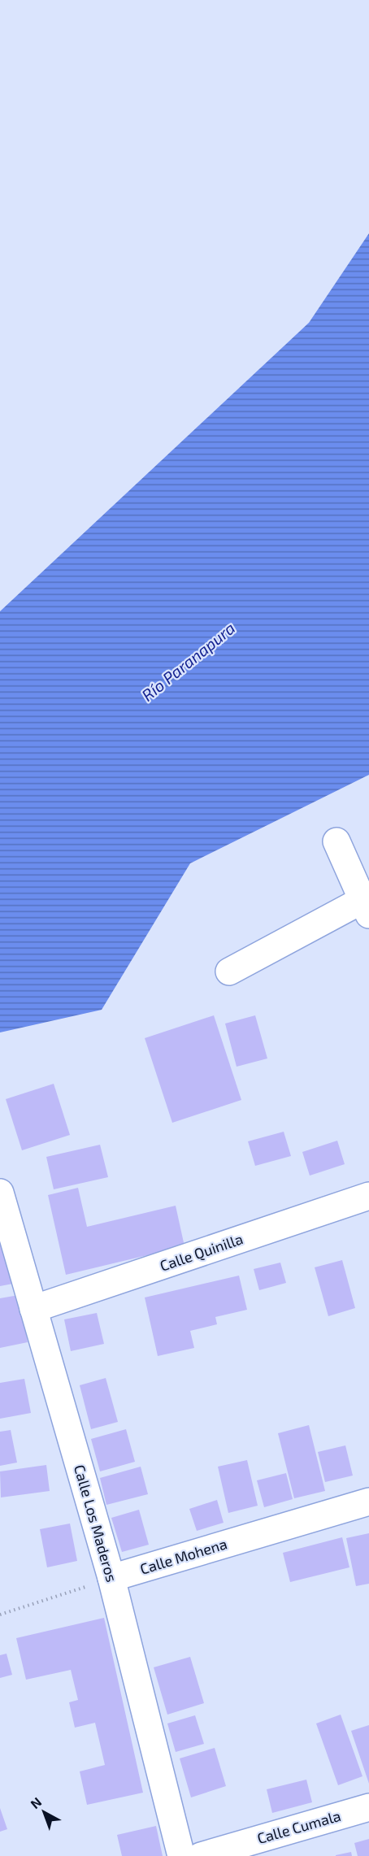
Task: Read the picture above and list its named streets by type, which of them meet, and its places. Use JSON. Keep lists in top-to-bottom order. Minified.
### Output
{"streets":{"street":["Calle Quinilla","Calle Los Maderos","Calle Mohena","Calle Cumala"]},"crossings":[["Calle Quinilla","Calle Los Maderos"],["Calle Los Maderos","Calle Mohena"]],"water":["Río Paranapura"],"north":"top left"}
